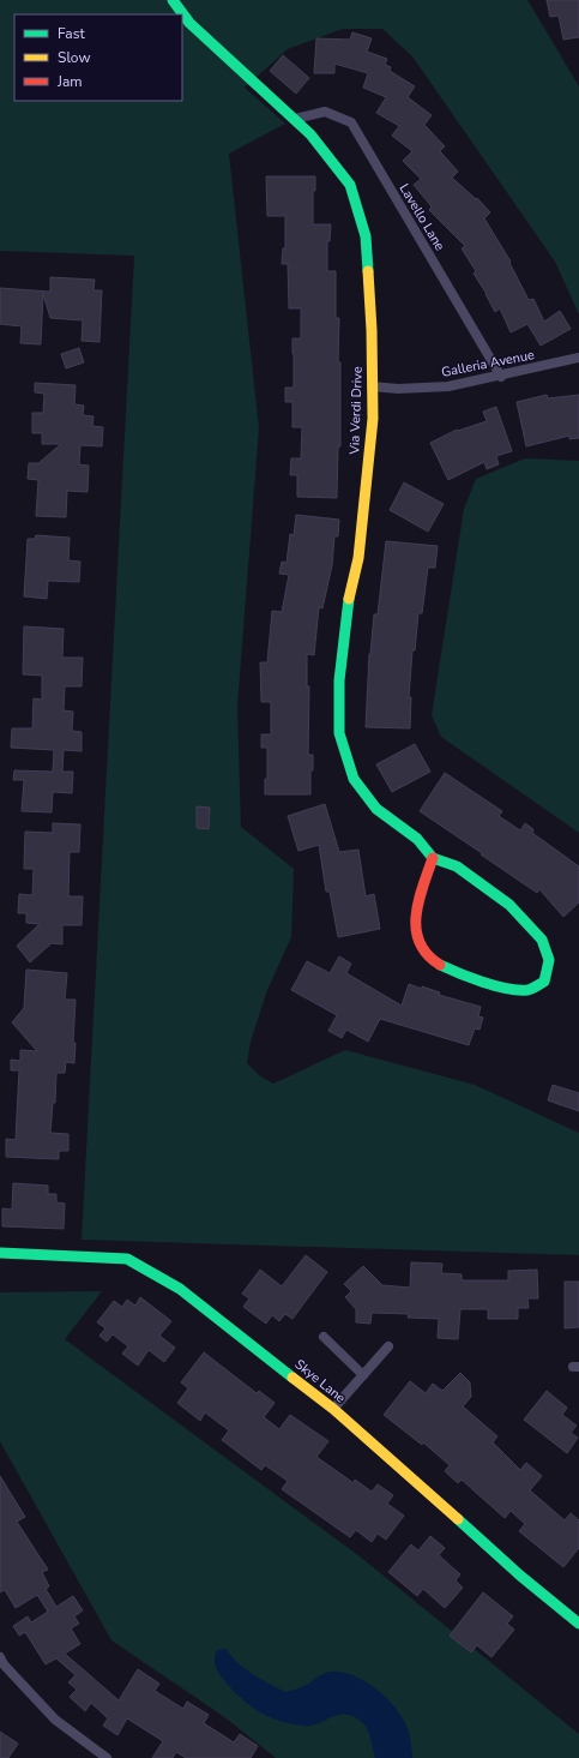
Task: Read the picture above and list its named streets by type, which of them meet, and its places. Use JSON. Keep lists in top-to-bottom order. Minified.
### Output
{"streets":{"street":["Lavello Lane","Galleria Avenue","Via Verdi Drive","Skye Lane"]},"crossings":[["Lavello Lane","Galleria Avenue"],["Lavello Lane","Via Verdi Drive"],["Galleria Avenue","Via Verdi Drive"]],"legend":["Fast","Slow","Jam"]}
